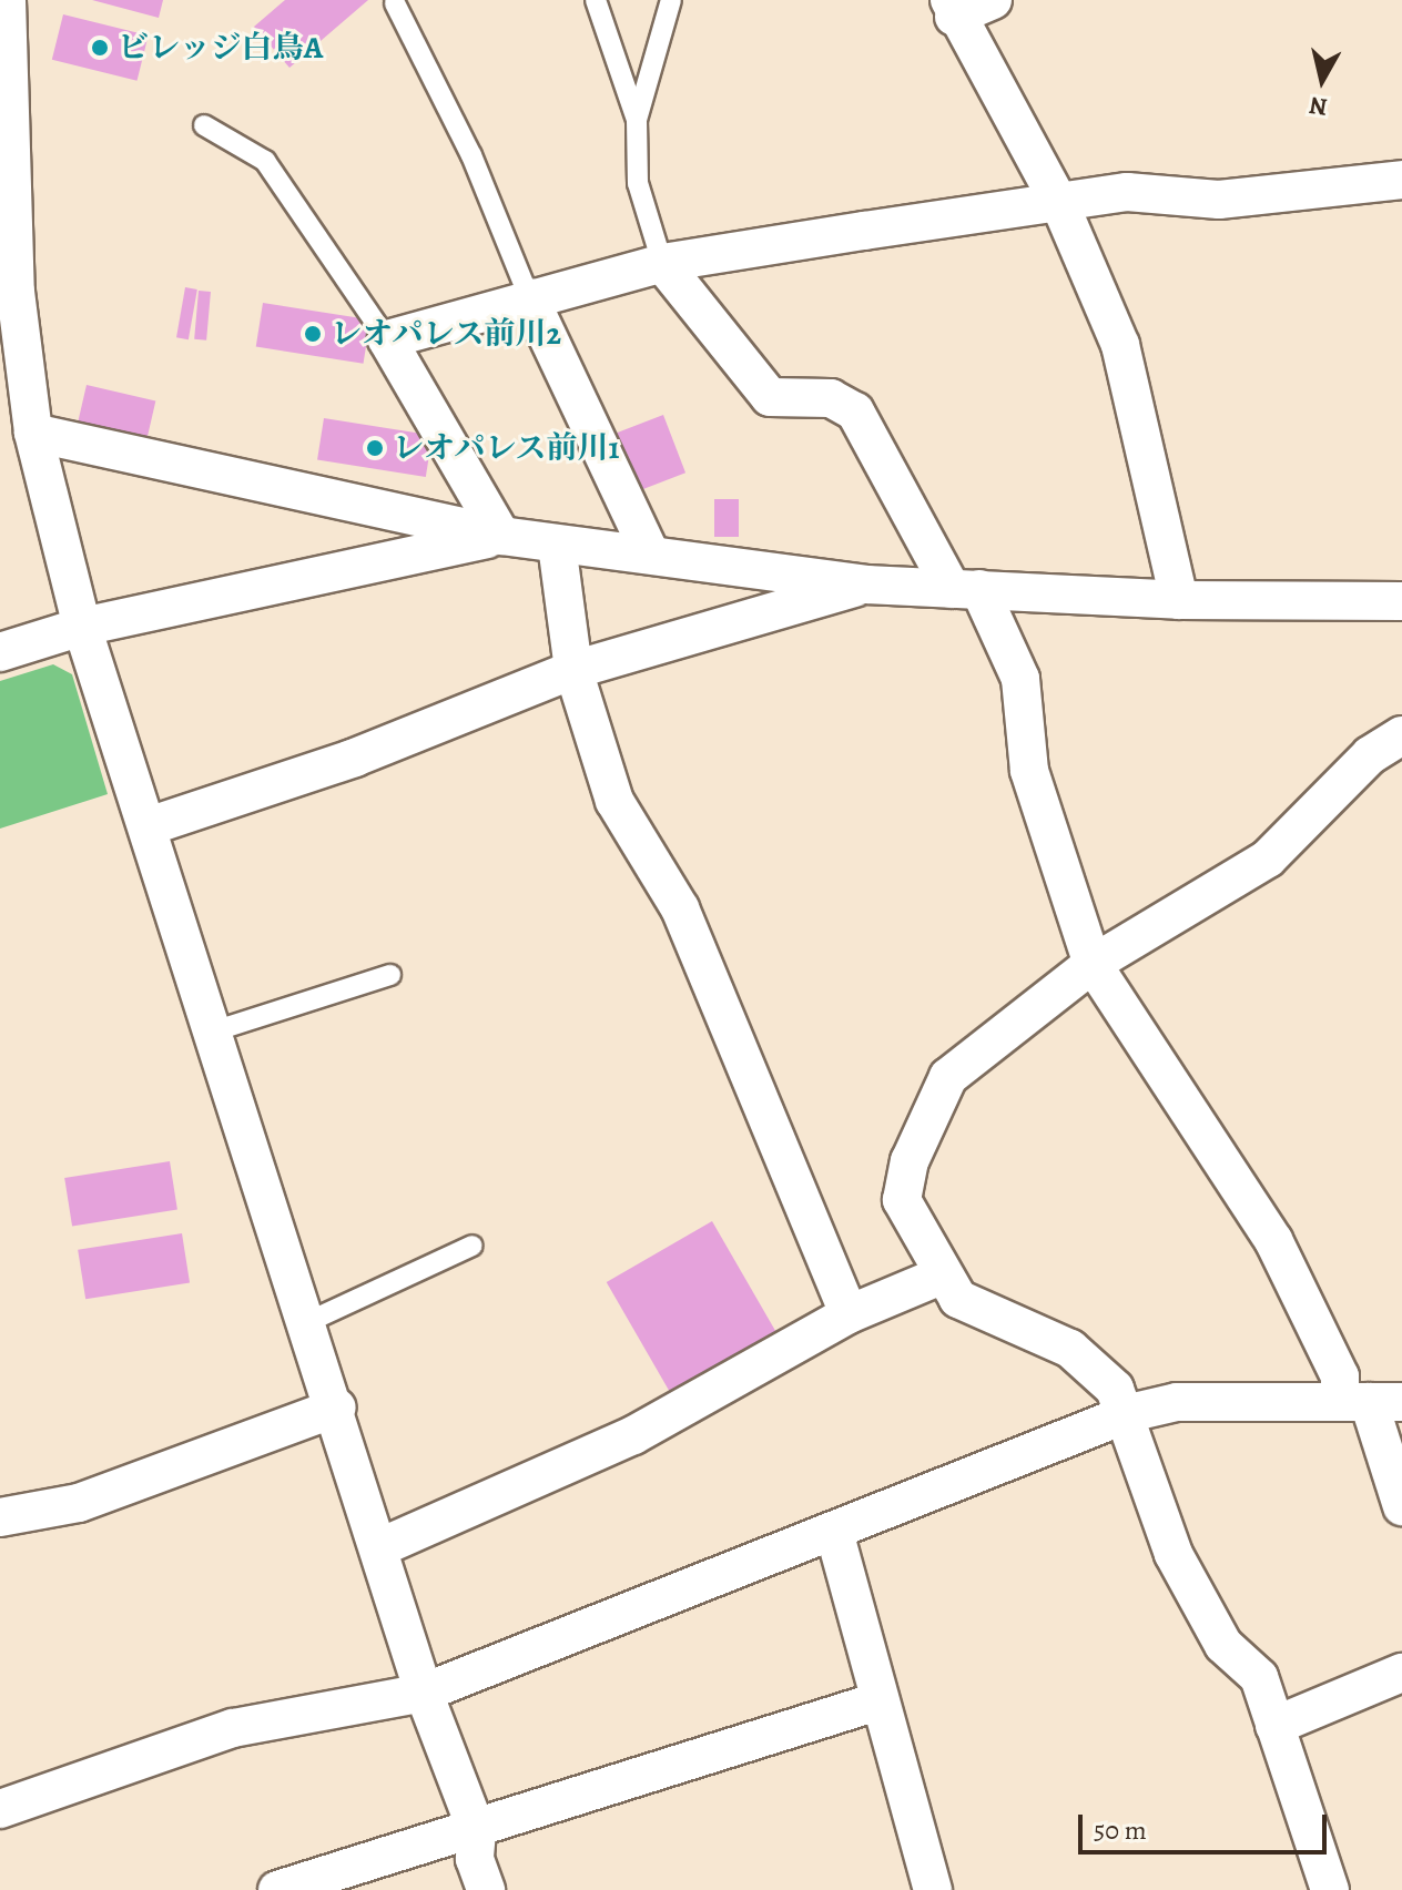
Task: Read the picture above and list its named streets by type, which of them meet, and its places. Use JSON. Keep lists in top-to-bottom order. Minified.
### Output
{"places":["ビレッジ白鳥A","レオパレス前川2","レオパレス前川1"],"scale_bar":"50 m","north":"bottom"}
